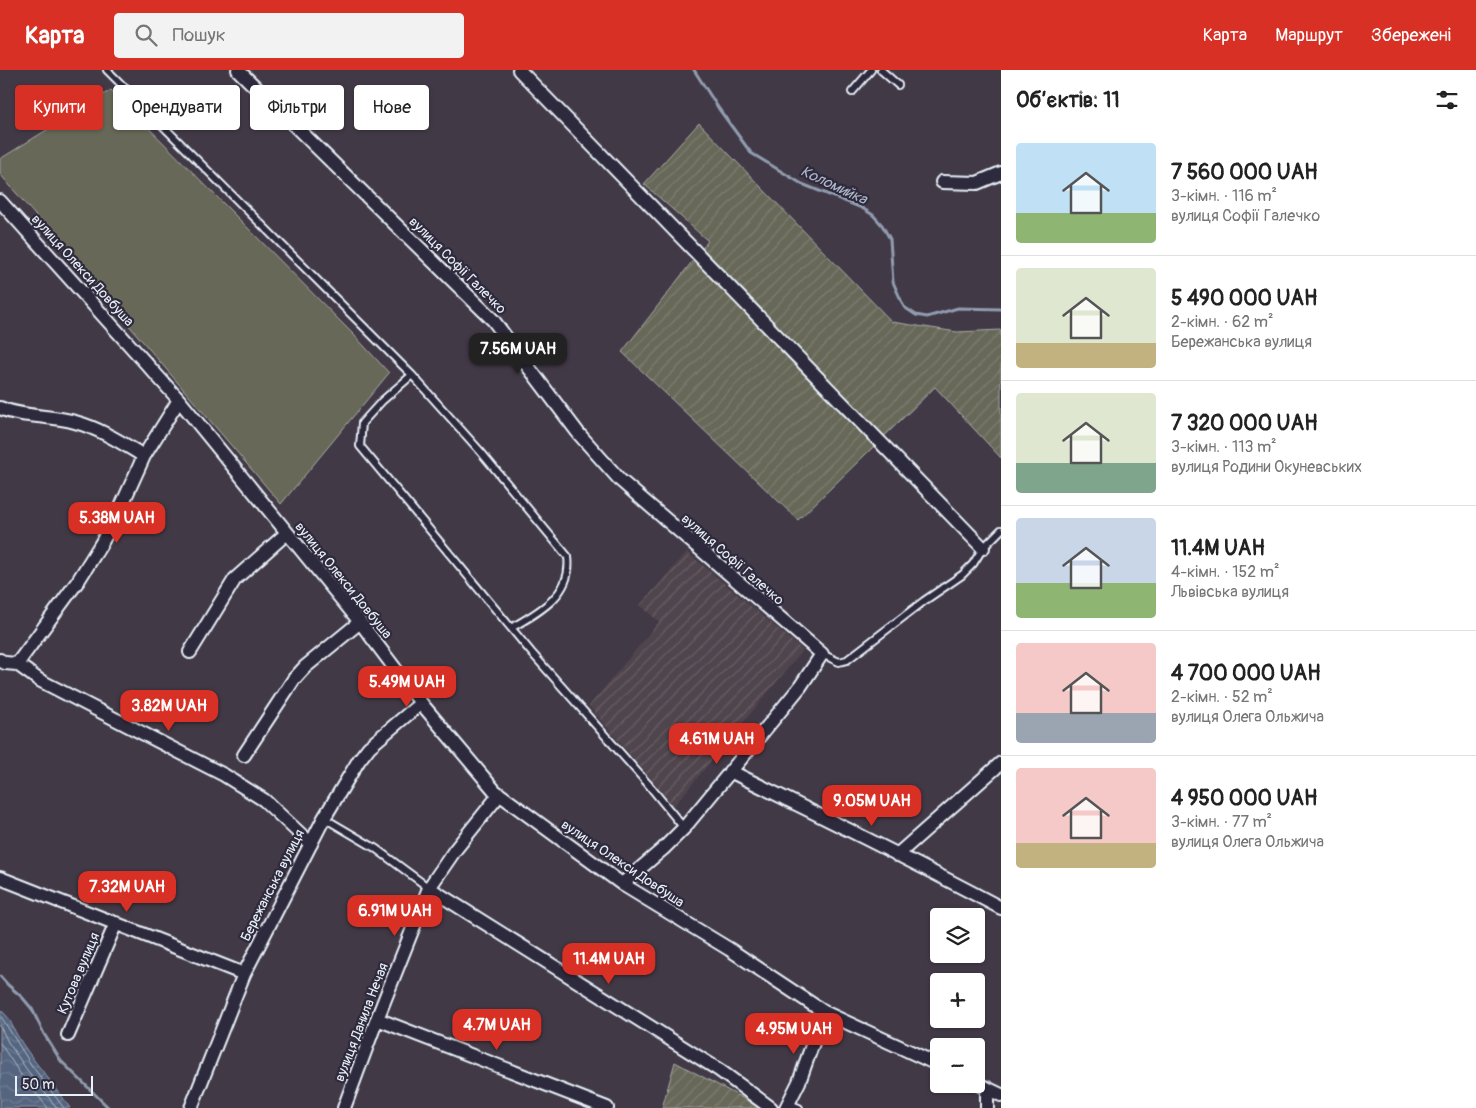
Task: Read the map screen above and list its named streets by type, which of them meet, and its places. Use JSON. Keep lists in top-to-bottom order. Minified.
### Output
{"streets":{"street":["вулиця Софії Галечко","вулиця Олекси Довбуша","Бережанська вулиця","Кутова вулиця","вулиця Данила Нечая"]},"crossings":[["вулиця Олекси Довбуша","Бережанська вулиця"],["вулиця Олекси Довбуша","вулиця Данила Нечая"]],"water":["Коломийка"],"scale_bar":"50 m","page":{"header":"Карта","search":"Пошук","nav":["Карта","Маршрут","Збережені"],"heading":"Об’єктів: 11","chip":["Купити","Орендувати","Фільтри","Нове"],"list":[{"name":"7 560 000 UAH","note":"3-кімн. · 116 m² · вулиця Софії Галечко"},{"name":"5 490 000 UAH","note":"2-кімн. · 62 m² · Бережанська вулиця"},{"name":"7 320 000 UAH","note":"3-кімн. · 113 m² · вулиця Родини Окуневських"},{"name":"11.4M UAH","note":"4-кімн. · 152 m² · Львівська вулиця"},{"name":"4 700 000 UAH","note":"2-кімн. · 52 m² · вулиця Олега Ольжича"},{"name":"4 950 000 UAH","note":"3-кімн. · 77 m² · вулиця Олега Ольжича"}],"price":["7.56M UAH","5.38M UAH","5.49M UAH","3.82M UAH","4.61M UAH","9.05M UAH","7.32M UAH","6.91M UAH","11.4M UAH","4.7M UAH","4.95M UAH"],"map_buttons":["+","−"],"scale":"50 m"}}
